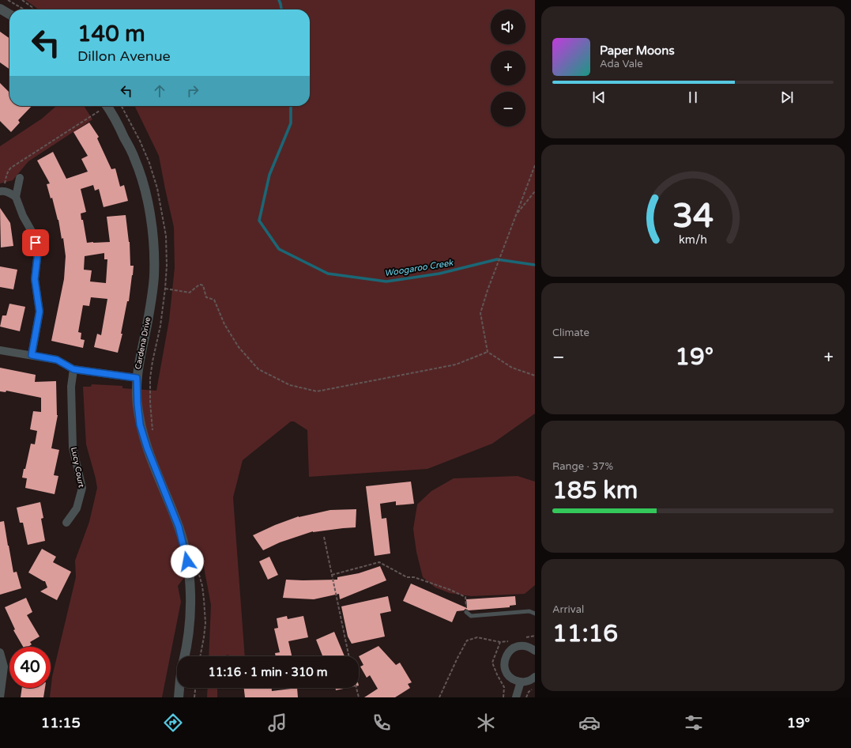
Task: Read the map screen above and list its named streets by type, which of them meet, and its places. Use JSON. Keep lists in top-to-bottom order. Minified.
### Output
{"streets":{"street":["Cardena Drive","Lucy Court"]},"water":["Woogaroo Creek"],"page":{"map_buttons":["+","−"],"turn":["140 m","Dillon Avenue"],"song":["Paper Moons","Ada Vale"],"tile":["Climate",["Range · 37%","185 km"],["Arrival","11:16"]],"heat":["−","19°","+"],"limit":"40","trip":"11:16 · 1 min · 310 m","tabs":["11:15","19°"],"gauge":["34","km/h"]}}
